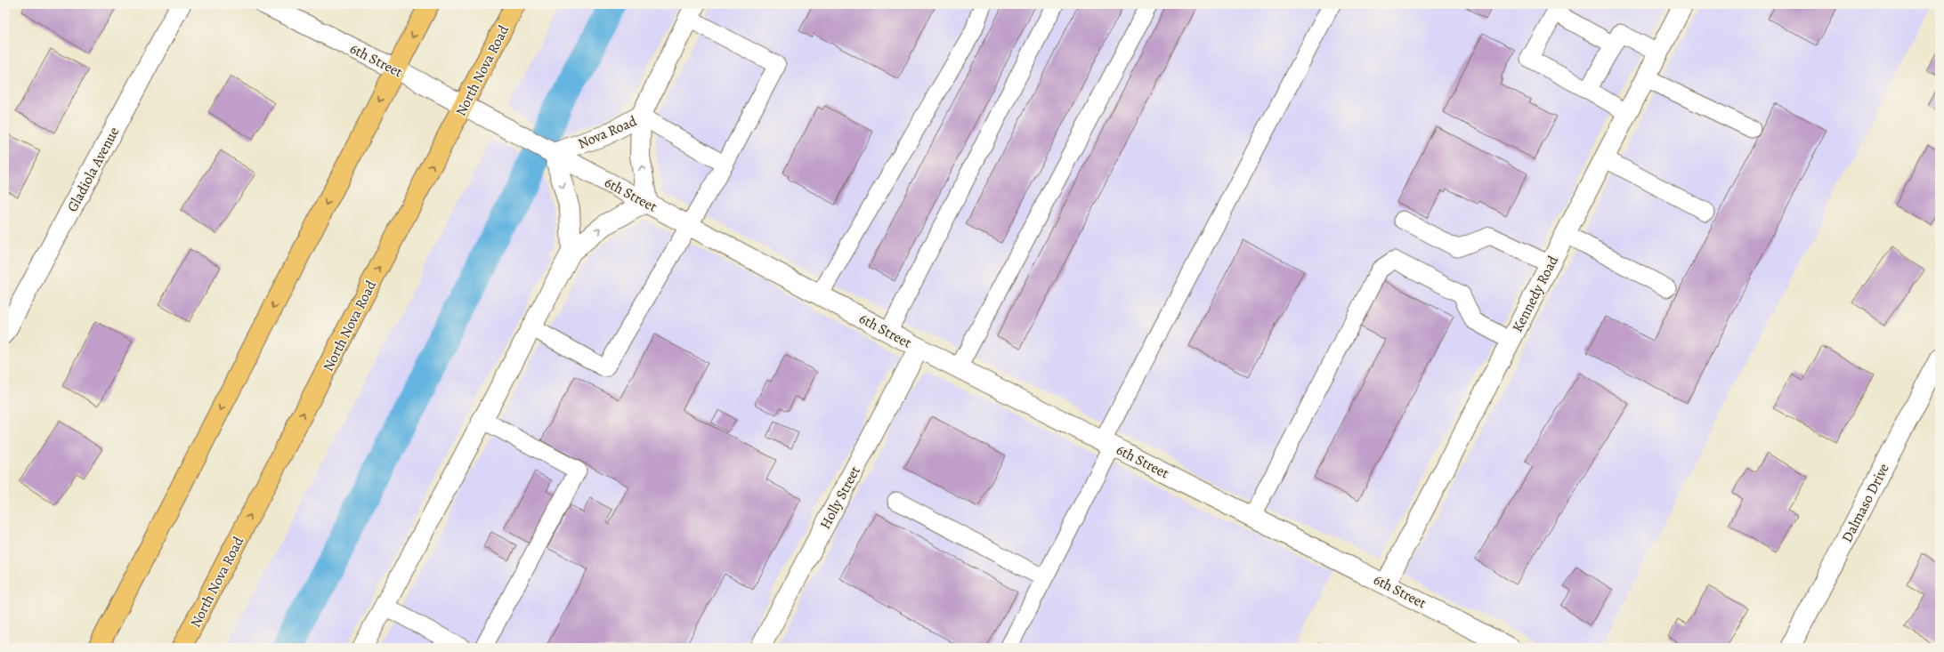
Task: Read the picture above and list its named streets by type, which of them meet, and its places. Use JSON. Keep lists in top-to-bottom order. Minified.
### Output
{"streets":{"main road":["North Nova Road"],"street":["6th Street","Nova Road","Gladiola Avenue","Kennedy Road","Holly Street","Dalmaso Drive"]},"crossings":[["6th Street","North Nova Road"],["6th Street","Nova Road"],["6th Street","Kennedy Road"],["6th Street","Holly Street"]]}
